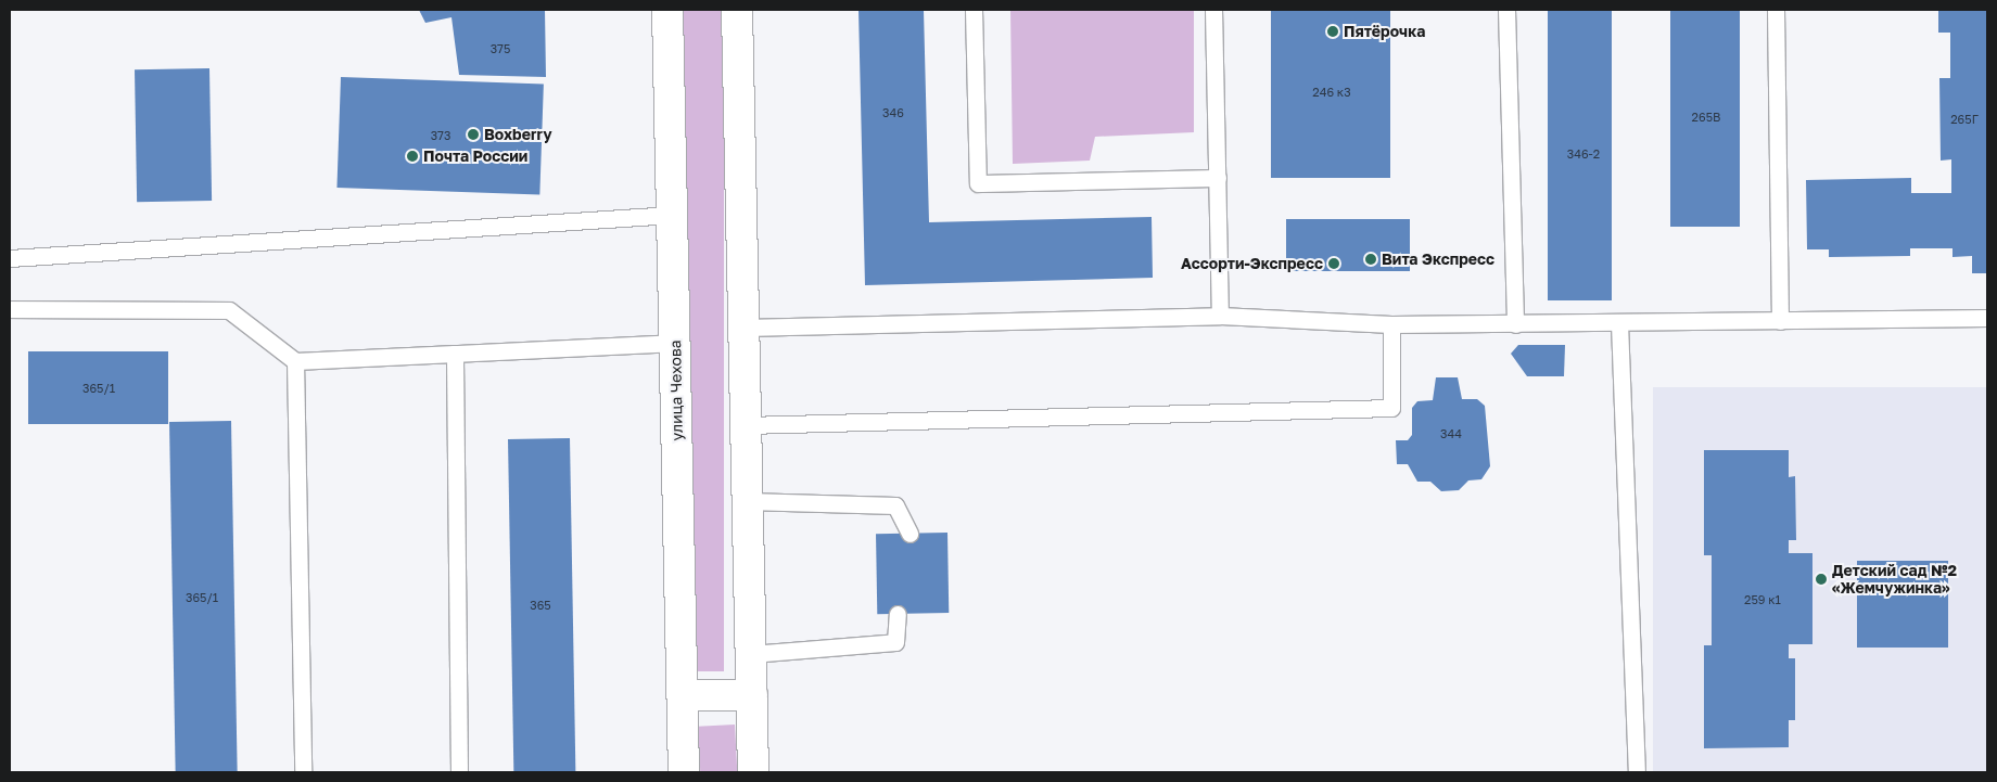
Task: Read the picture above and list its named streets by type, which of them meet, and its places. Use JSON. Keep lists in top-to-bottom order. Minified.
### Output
{"streets":{"street":["улица Чехова"]},"places":["Пятёрочка","Boxberry","Почта России","Вита Экспресс","Ассорти-Экспресс","Детский сад №2 «Жемчужинка»"],"house_numbers":["375","246 к3","346","265В","265Г","373","346-2","365/1","344","365/1","259 к1","365"]}
